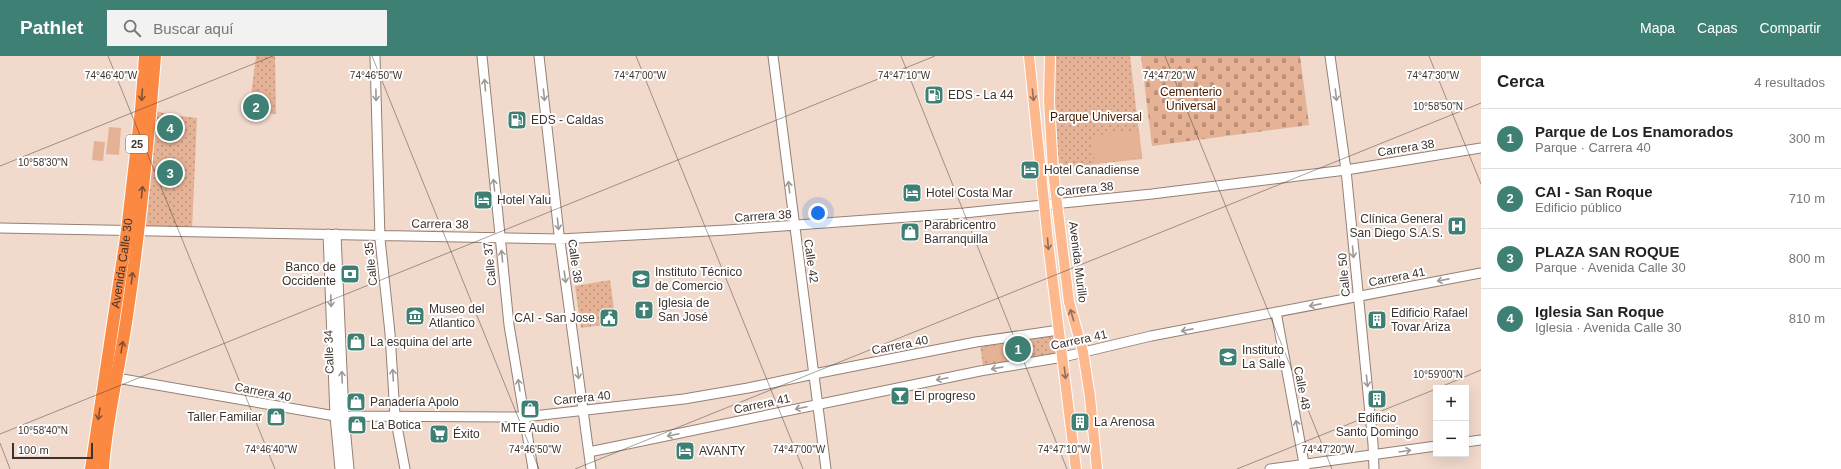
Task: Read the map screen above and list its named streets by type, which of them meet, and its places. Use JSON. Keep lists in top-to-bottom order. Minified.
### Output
{"streets":{"highway":["25","Avenida Calle 30"],"main road":["Avenida Murillo"],"street":["Carrera 38","Calle 38","Calle 42","Calle 35","Calle 37","Calle 50","Carrera 41","Carrera 40","Calle 34","Calle 48"]},"crossings":[["Carrera 38","Calle 38"],["Carrera 38","Calle 42"],["Carrera 38","Avenida Murillo"],["Carrera 38","Avenida Calle 30"],["Carrera 38","Calle 35"],["Carrera 38","Calle 37"],["Carrera 38","Calle 50"],["Carrera 38","Calle 34"],["Calle 38","Carrera 41"],["Calle 38","Carrera 40"],["Calle 42","Carrera 41"],["Calle 42","Carrera 40"],["Avenida Murillo","Carrera 41"],["Avenida Calle 30","Carrera 40"],["Calle 35","Carrera 40"],["Calle 37","Carrera 40"],["Calle 50","Carrera 41"],["Carrera 41","Calle 48"],["Carrera 40","Calle 34"]],"one_way":["Calle 38","Calle 42","Calle 37","Calle 50","Carrera 41","Calle 48"],"parks":["Cementerio Universal","Parque Universal"],"places":{"fuel station":["EDS - La 44","EDS - Caldas"],"hotel":["Hotel Canadiense","Hotel Costa Mar","Hotel Yalu","AVANTY"],"hospital":["Clínica General San Diego S.A.S."],"shop":["Parabricentro Barranquilla","La esquina del arte","Panadería Apolo","MTE Audio","Taller Familiar","La Botica"],"bank":["Banco de Occidente"],"school or university":["Instituto Técnico de Comercio","Instituto La Salle"],"church":["Iglesia de San José"],"museum":["Museo del Atlantico"],"public building":["CAI - San Jose"],"building":["Edificio Rafael Tovar Ariza","Edificio Santo Domingo","La Arenosa"],"bar":["El progreso"],"supermarket":["Éxito"]},"scale_bar":"100 m","page":{"header":"Pathlet","search":"Buscar aquí","nav":["Mapa","Capas","Compartir"],"heading":["Cerca","4 resultados"],"pins":["2","4","3","1"],"list":[{"mark":"1","name":"Parque de Los Enamorados","note":"Parque · Carrera 40","value":"300 m"},{"mark":"2","name":"CAI - San Roque","note":"Edificio público","value":"710 m"},{"mark":"3","name":"PLAZA SAN ROQUE","note":"Parque · Avenida Calle 30","value":"800 m"},{"mark":"4","name":"Iglesia San Roque","note":"Iglesia · Avenida Calle 30","value":"810 m"}],"map_buttons":["+","−"],"scale":"100 m"},"coordinates":["74°46'40\"W","74°46'50\"W","74°47'00\"W","74°47'10\"W","74°47'20\"W","74°47'30\"W","10°58'50\"N","10°58'30\"N","10°59'00\"N","10°58'40\"N"]}
